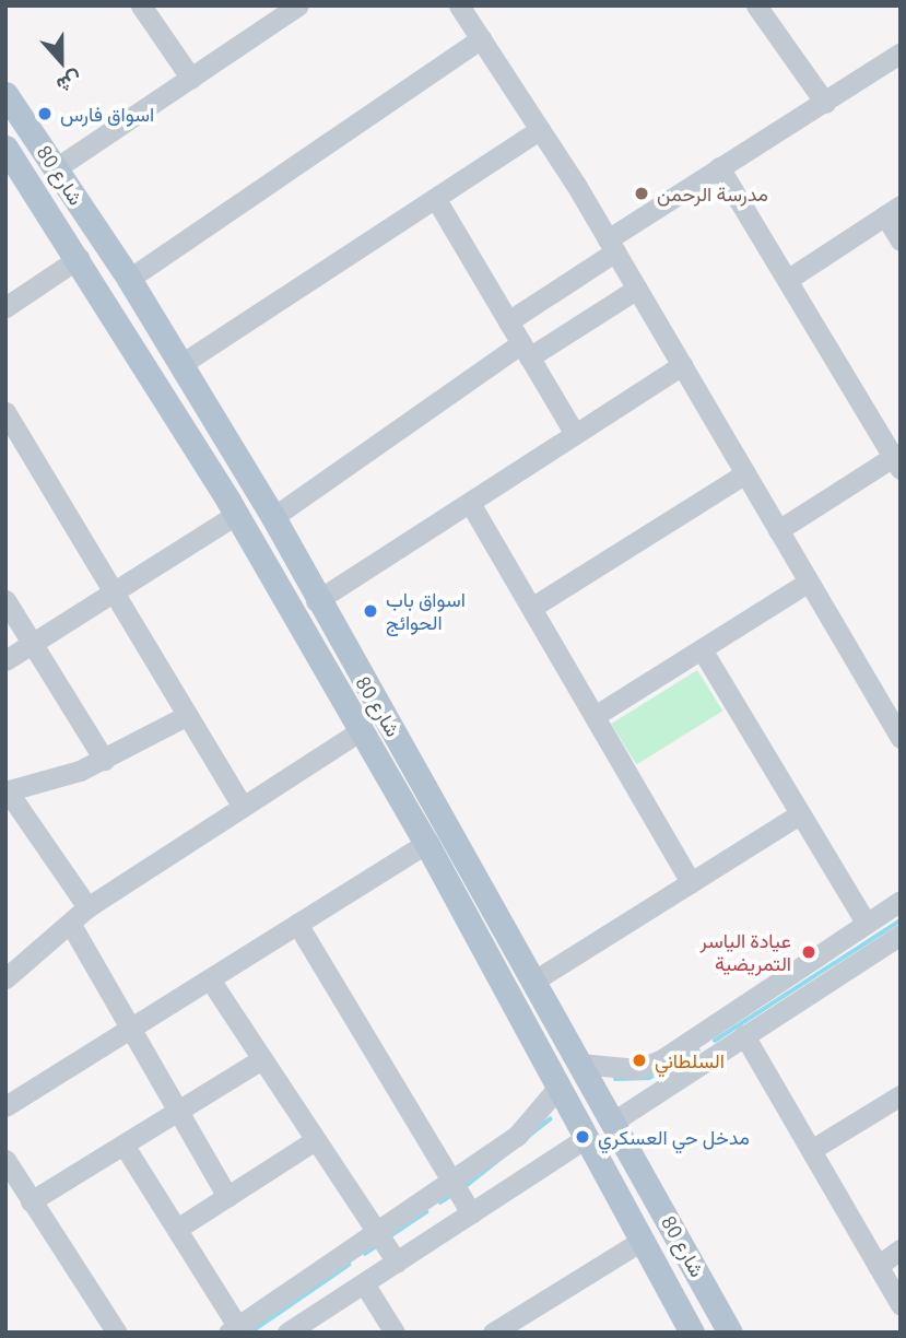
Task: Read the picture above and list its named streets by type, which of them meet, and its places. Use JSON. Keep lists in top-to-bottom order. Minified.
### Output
{"streets":{"main road":["شارع 80"]},"places":["اسواق فارس","مدرسة الرحمن","اسواق باب الحوائج","عيادة الياسر التمريضية","السلطاني","مدخل حي العسكري"],"north":"bottom"}
